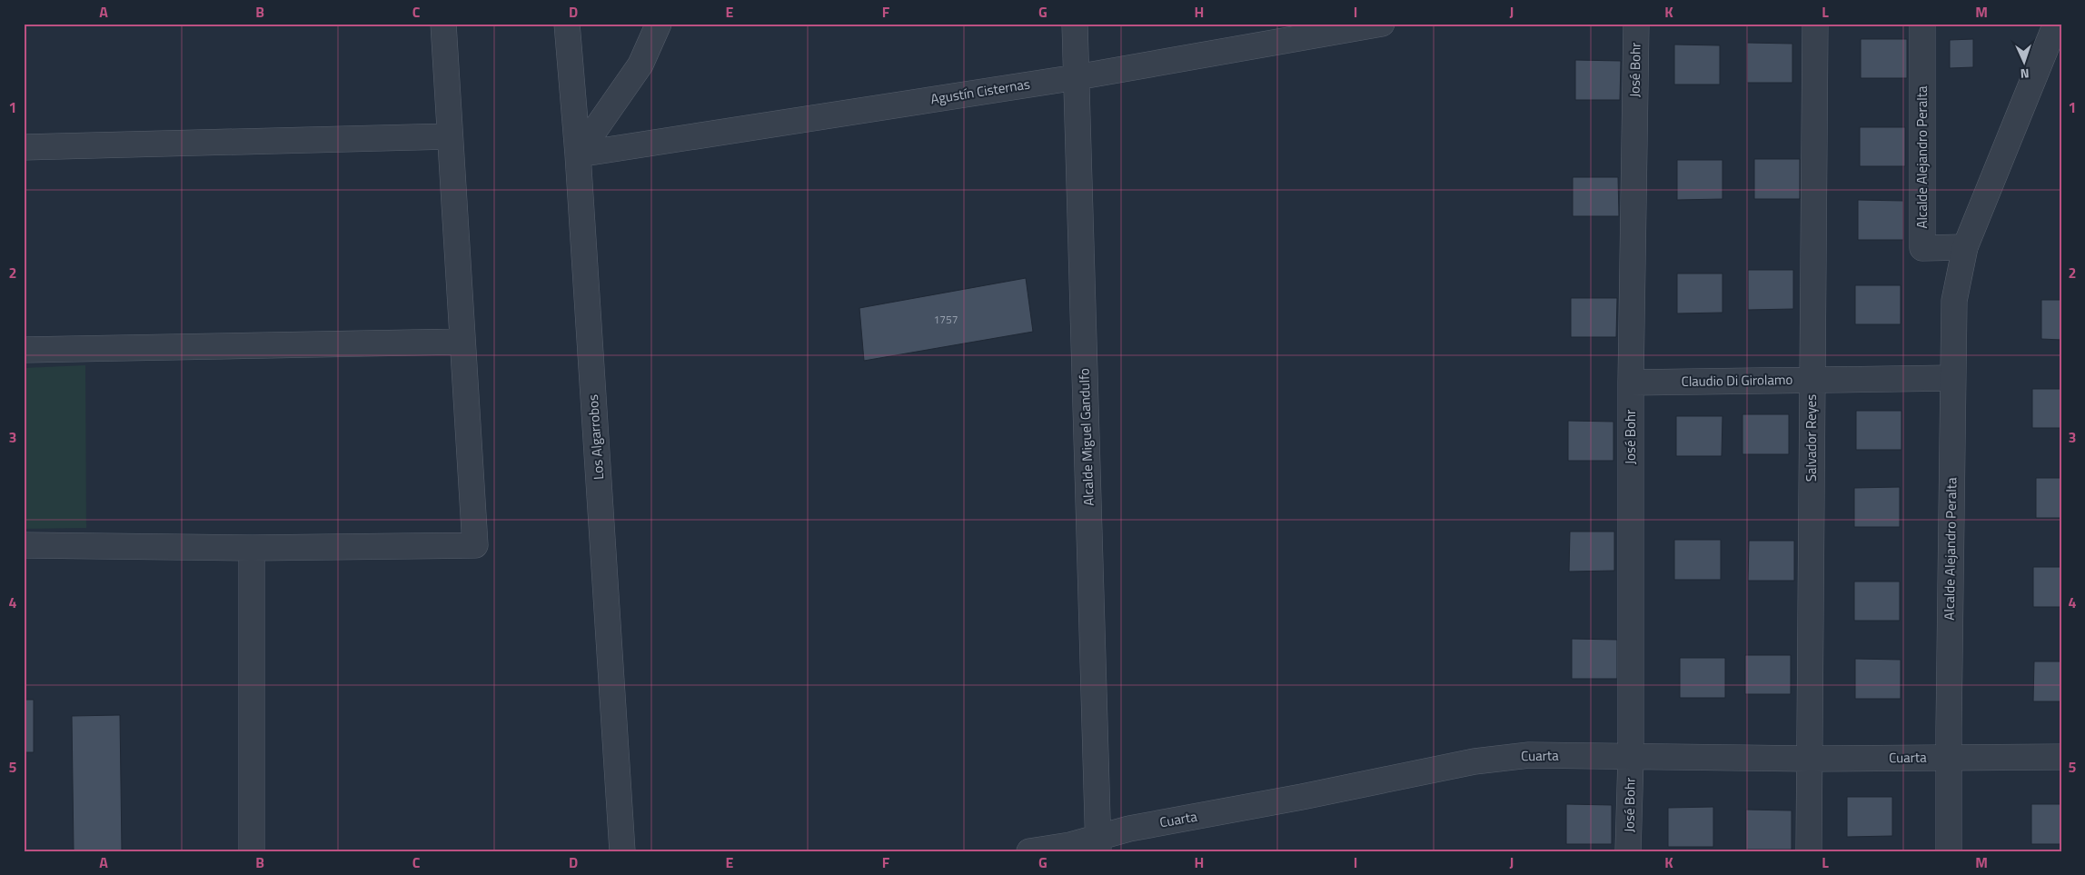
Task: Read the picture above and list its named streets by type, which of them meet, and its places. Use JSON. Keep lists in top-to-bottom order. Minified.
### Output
{"streets":{"street":["José Bohr","Agustín Cisternas","Alcalde Alejandro Peralta","Claudio Di Girolamo","Los Algarrobos","Alcalde Miguel Gandulfo","Salvador Reyes","Cuarta"]},"crossings":[["José Bohr","Claudio Di Girolamo"],["José Bohr","Cuarta"],["Agustín Cisternas","Los Algarrobos"],["Agustín Cisternas","Alcalde Miguel Gandulfo"],["Alcalde Alejandro Peralta","Claudio Di Girolamo"],["Alcalde Alejandro Peralta","Cuarta"],["Claudio Di Girolamo","Salvador Reyes"],["Alcalde Miguel Gandulfo","Cuarta"],["Salvador Reyes","Cuarta"]],"house_numbers":["1757"],"north":"bottom","grid":{"columns":["A","B","C","D","E","F","G","H","I","J","K","L","M"],"rows":["1","2","3","4","5"]}}
